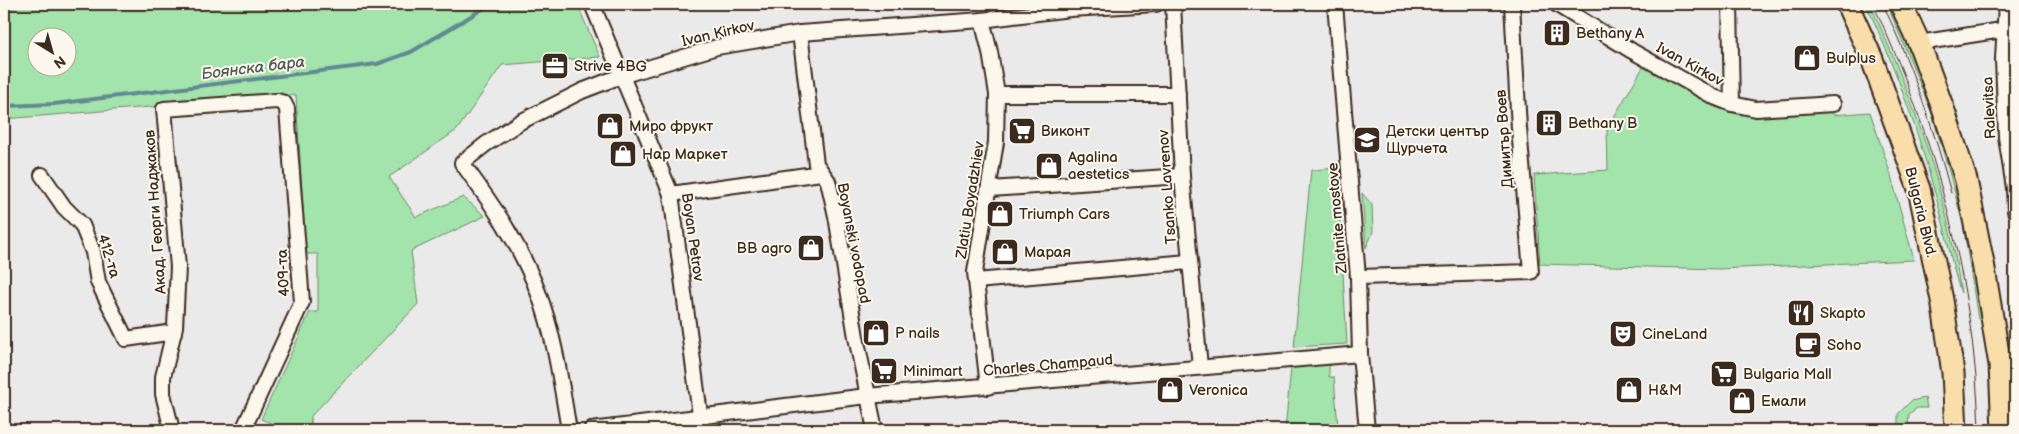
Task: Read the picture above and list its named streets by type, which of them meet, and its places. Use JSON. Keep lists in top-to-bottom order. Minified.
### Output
{"streets":{"main road":["Bulgaria Blvd."],"street":["Ivan Kirkov","Ralevitsa","Димитър Воев","Tsanko Lavrenov","Zlatiu Boyadzhiev","Акад. Георги Наджаков","Zlatnite mostove","Boyan Petrov","Boyanski vodopad","412-та","409-та","Charles Champaud"]},"crossings":[["Ivan Kirkov","Zlatiu Boyadzhiev"],["Ivan Kirkov","Boyan Petrov"],["Ivan Kirkov","Boyanski vodopad"],["Димитър Воев","Zlatnite mostove"],["Tsanko Lavrenov","Charles Champaud"],["Zlatiu Boyadzhiev","Charles Champaud"],["Акад. Георги Наджаков","412-та"],["Акад. Георги Наджаков","409-та"],["Zlatnite mostove","Charles Champaud"],["Boyan Petrov","Charles Champaud"],["Boyanski vodopad","Charles Champaud"]],"water":["Боянска бара"],"places":{"building":["Bethany A","Bethany B"],"shop":["Bulplus","Миро фрукт","Нар Маркет","Agalina aestetics","Triumph Cars","BB agro","Марая","P nails","Veronica","H&M","Емали"],"office":["Strive 4BG"],"supermarket":["Виконт","Minimart","Bulgaria Mall"],"school or university":["Детски център Щурчета"],"restaurant":["Skapto"],"theatre":["CineLand"],"cafe":["Soho"]},"north":"bottom right"}
